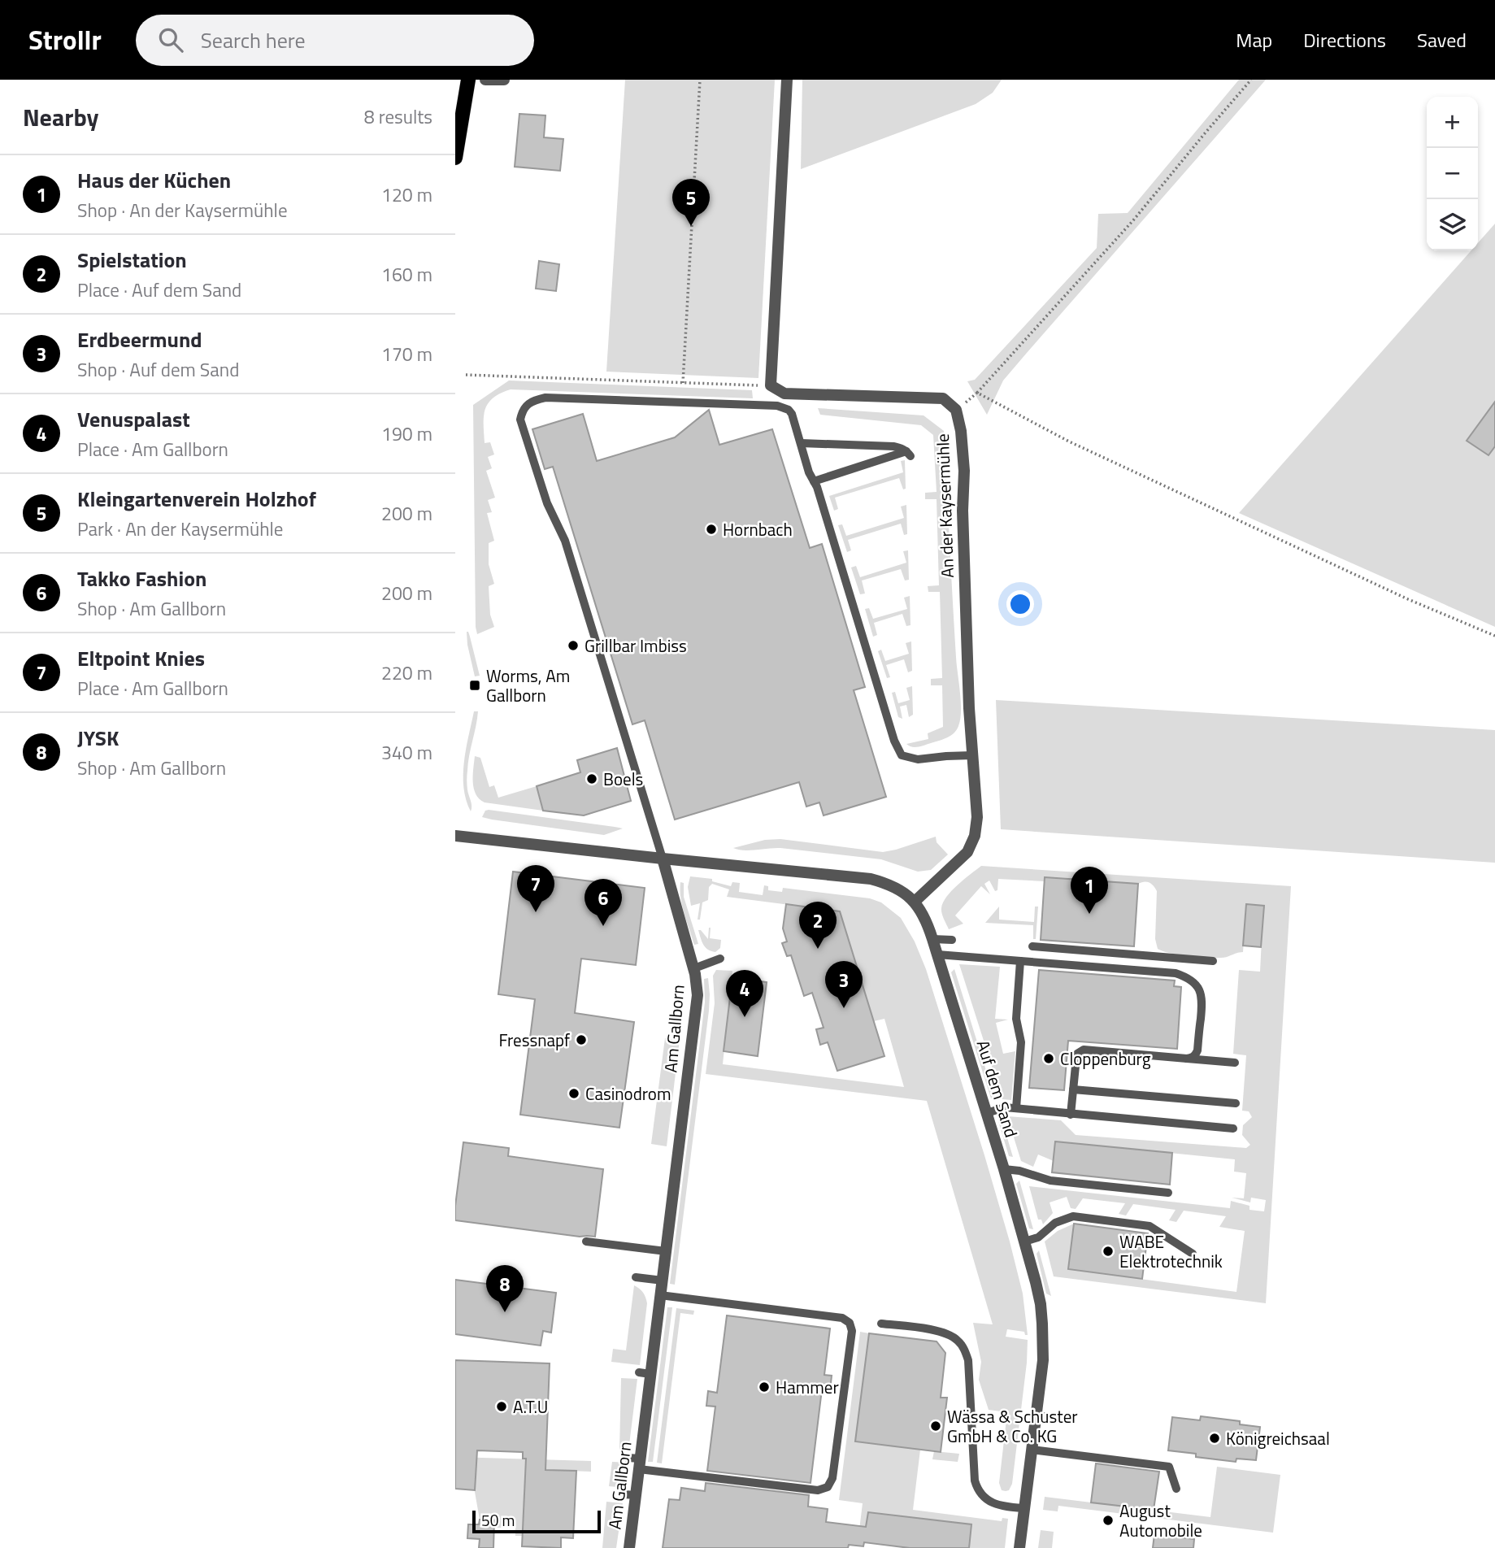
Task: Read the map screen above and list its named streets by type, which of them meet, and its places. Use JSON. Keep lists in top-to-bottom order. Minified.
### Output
{"streets":{"street":["An der Kaysermühle","Am Gallborn","Auf dem Sand"]},"crossings":[["An der Kaysermühle","Auf dem Sand"],["Am Gallborn","Auf dem Sand"]],"places":{"other":["Hornbach","Grillbar Imbiss","Boels","Fressnapf","Cloppenburg","Casinodrom","WABE Elektrotechnik","Hammer","A.T.U","Wässa & Schuster GmbH & Co. KG","Königreichsaal","August Automobile"],"transit":["Worms, Am Gallborn"]},"scale_bar":"50 m","page":{"header":"Strollr","search":"Search here","nav":["Map","Directions","Saved"],"heading":["Nearby","8 results"],"map_buttons":["+","−"],"list":[{"mark":"1","name":"Haus der Küchen","note":"Shop · An der Kaysermühle","value":"120 m"},{"mark":"2","name":"Spielstation","note":"Place · Auf dem Sand","value":"160 m"},{"mark":"3","name":"Erdbeermund","note":"Shop · Auf dem Sand","value":"170 m"},{"mark":"4","name":"Venuspalast","note":"Place · Am Gallborn","value":"190 m"},{"mark":"5","name":"Kleingartenverein Holzhof","note":"Park · An der Kaysermühle","value":"200 m"},{"mark":"6","name":"Takko Fashion","note":"Shop · Am Gallborn","value":"200 m"},{"mark":"7","name":"Eltpoint Knies","note":"Place · Am Gallborn","value":"220 m"},{"mark":"8","name":"JYSK","note":"Shop · Am Gallborn","value":"340 m"}],"pins":["5","7","1","6","2","3","4","8"],"scale":"50 m"}}
